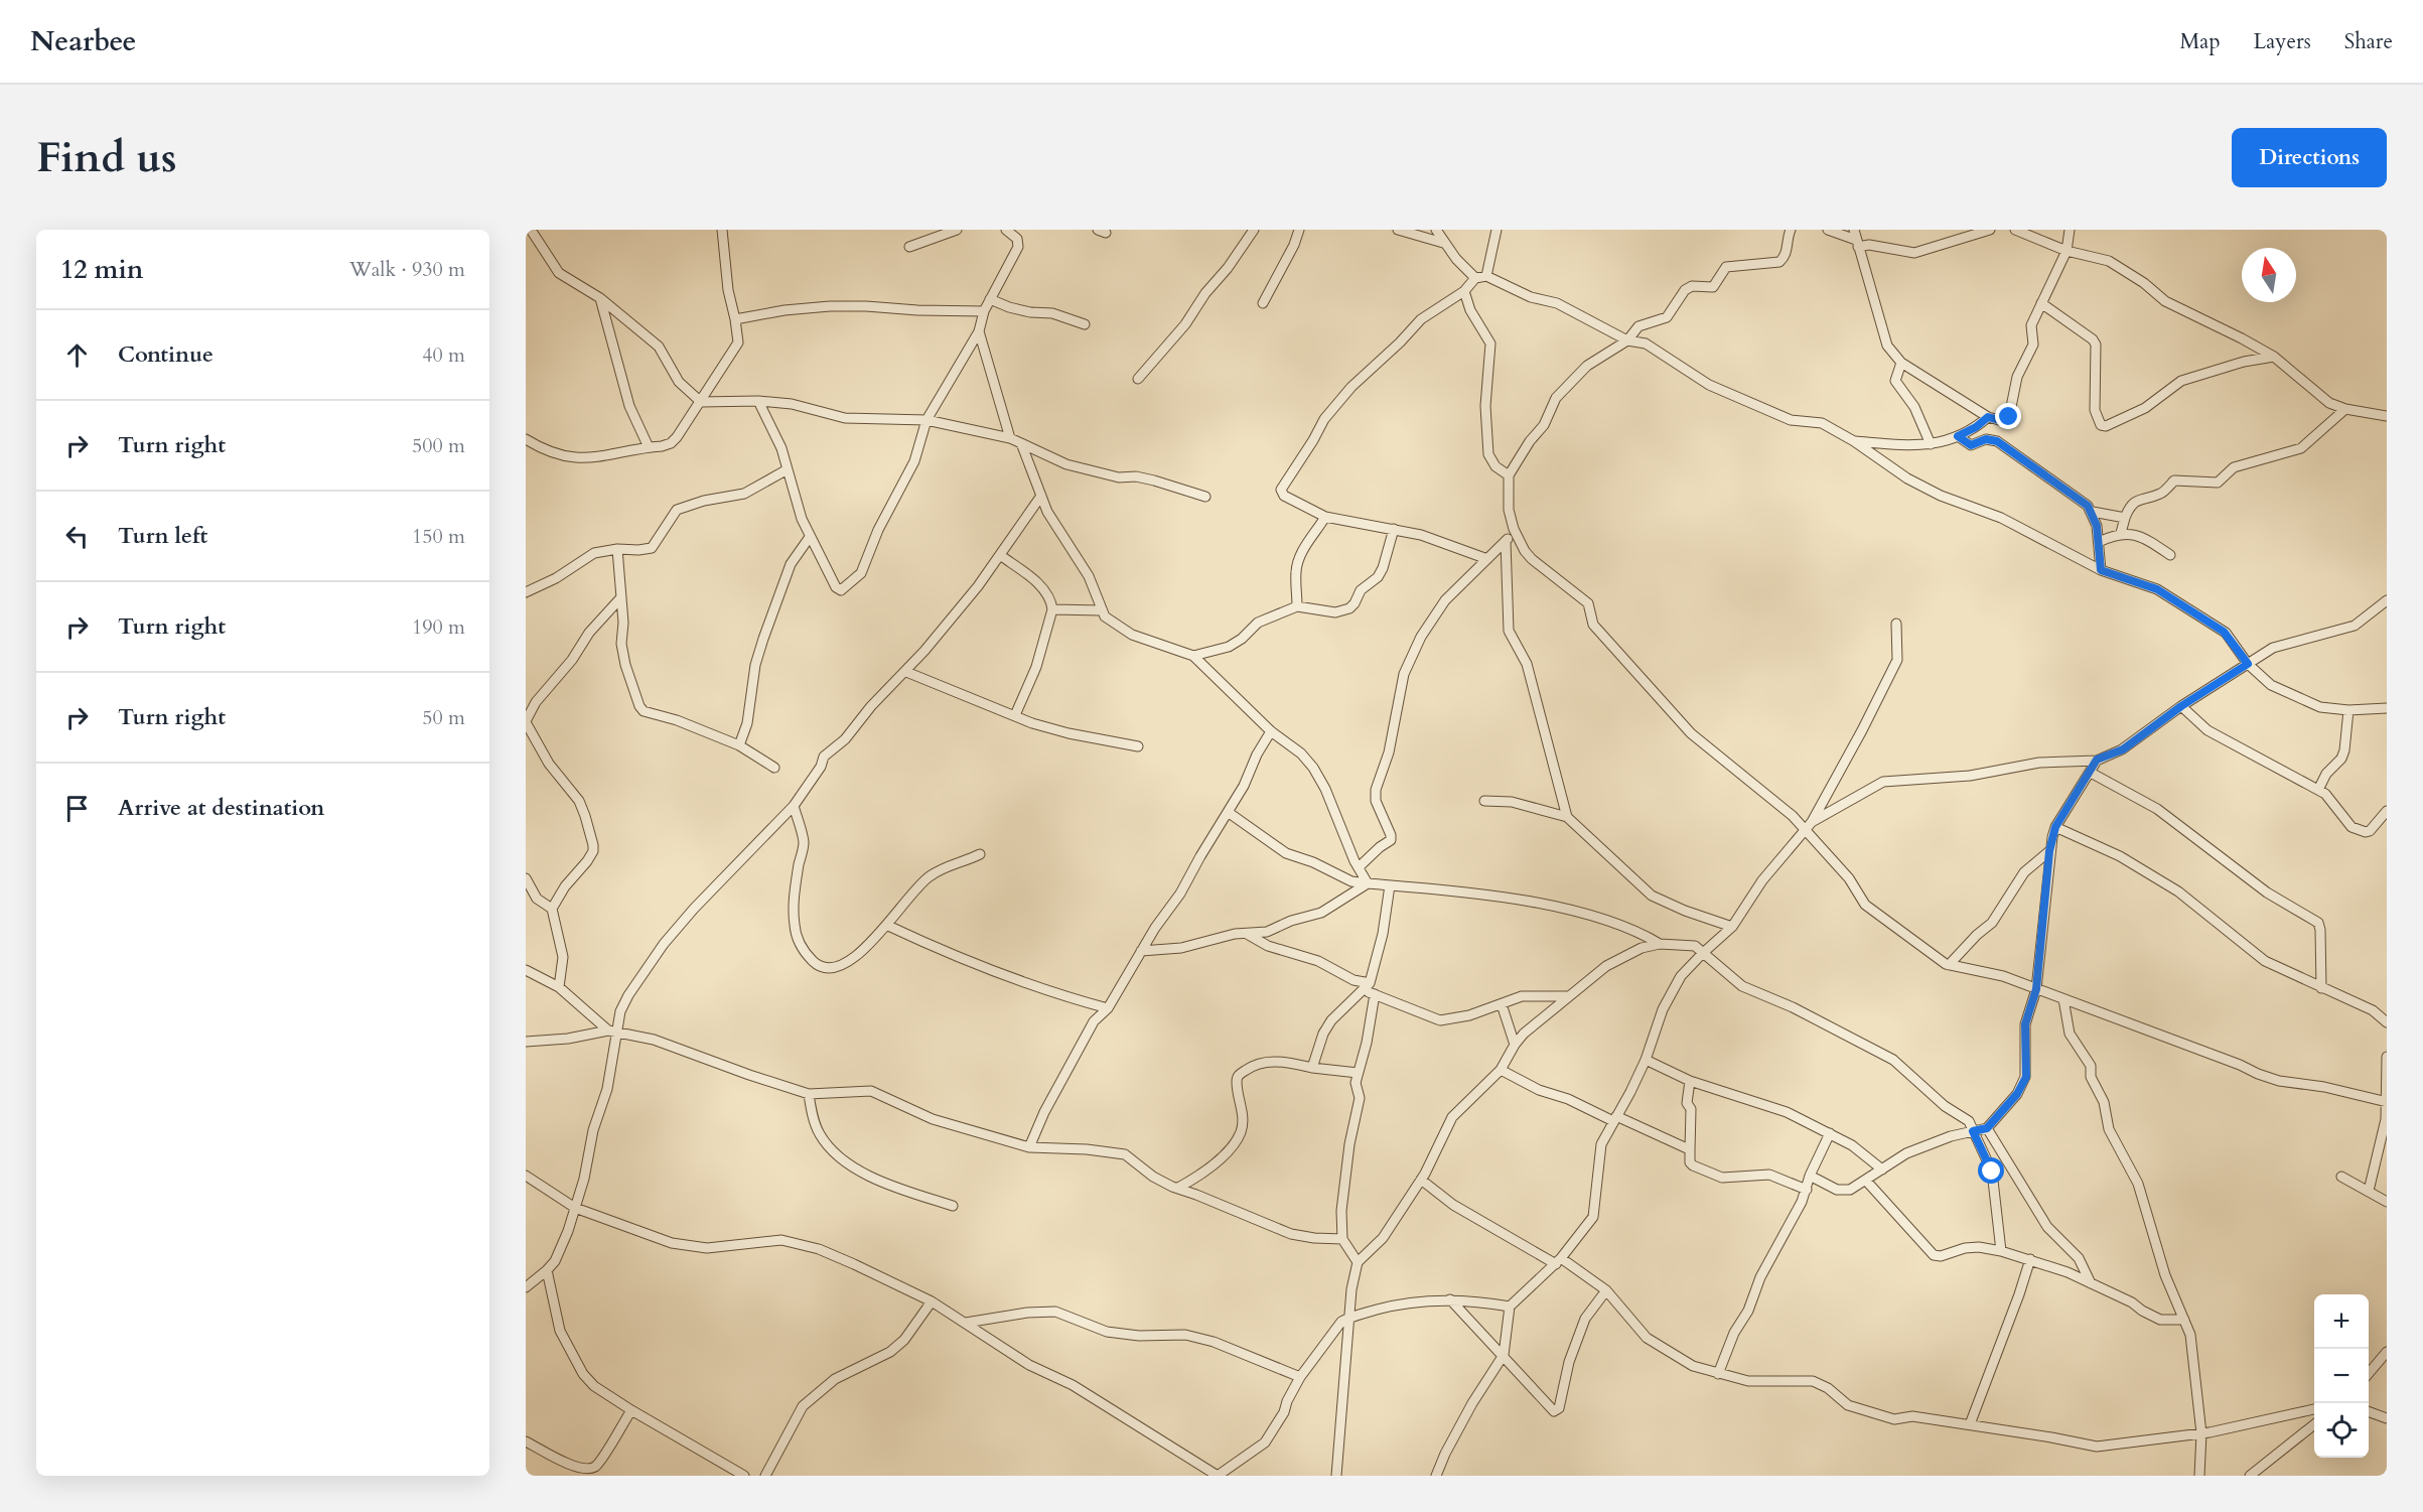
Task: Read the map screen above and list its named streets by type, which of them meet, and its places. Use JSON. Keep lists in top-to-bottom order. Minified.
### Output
{"north":"top","page":{"header":"Nearbee","nav":["Map","Layers","Share"],"buttons":"Directions","title":"Find us","heading":["12 min","Walk · 930 m"],"list":[["Continue","40 m"],["Turn right","500 m"],["Turn left","150 m"],["Turn right","190 m"],["Turn right","50 m"],"Arrive at destination"],"map_buttons":["+","−"]}}
